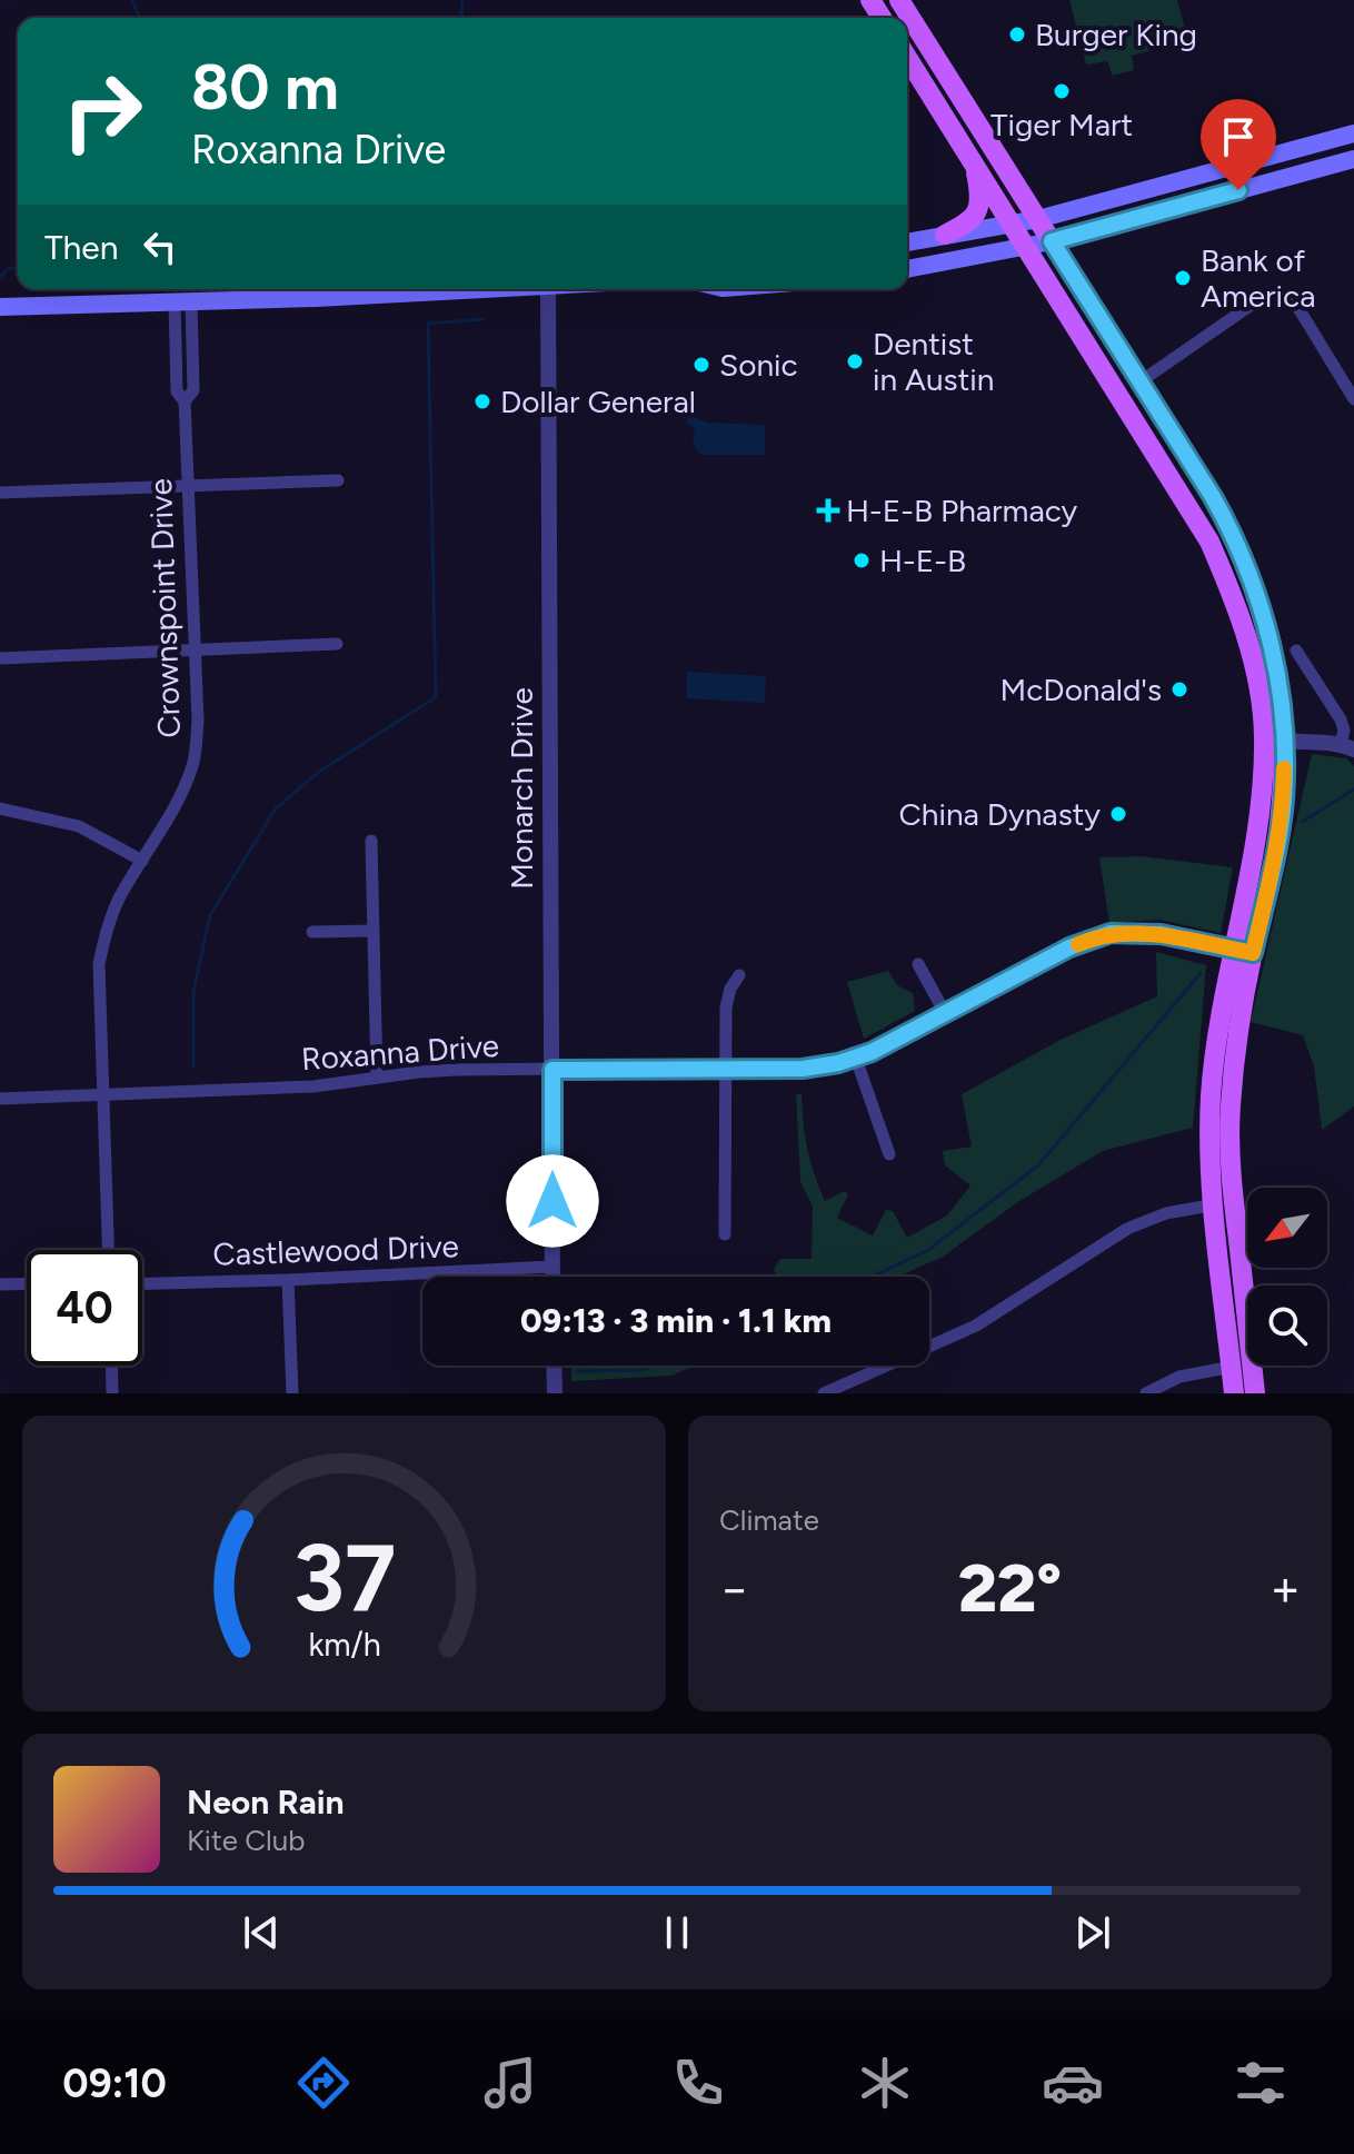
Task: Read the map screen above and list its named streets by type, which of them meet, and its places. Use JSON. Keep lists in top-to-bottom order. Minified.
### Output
{"streets":{"street":["Crownspoint Drive","Monarch Drive","Roxanna Drive","Castlewood Drive"]},"crossings":[["Crownspoint Drive","Roxanna Drive"],["Monarch Drive","Roxanna Drive"],["Monarch Drive","Castlewood Drive"]],"places":{"other":["Burger King","Tiger Mart","Bank of America","Dentist in Austin","Sonic","Dollar General","H-E-B","McDonald's","China Dynasty"],"health":["H-E-B Pharmacy"]},"north":"bottom left","page":{"turn":["80 m","Roxanna Drive"],"then":"Then","limit":"40","trip":"09:13 · 3 min · 1.1 km","tile":"Climate","heat":["−","22°","+"],"song":["Neon Rain","Kite Club"],"tabs":"09:10","gauge":["37","km/h"]}}
